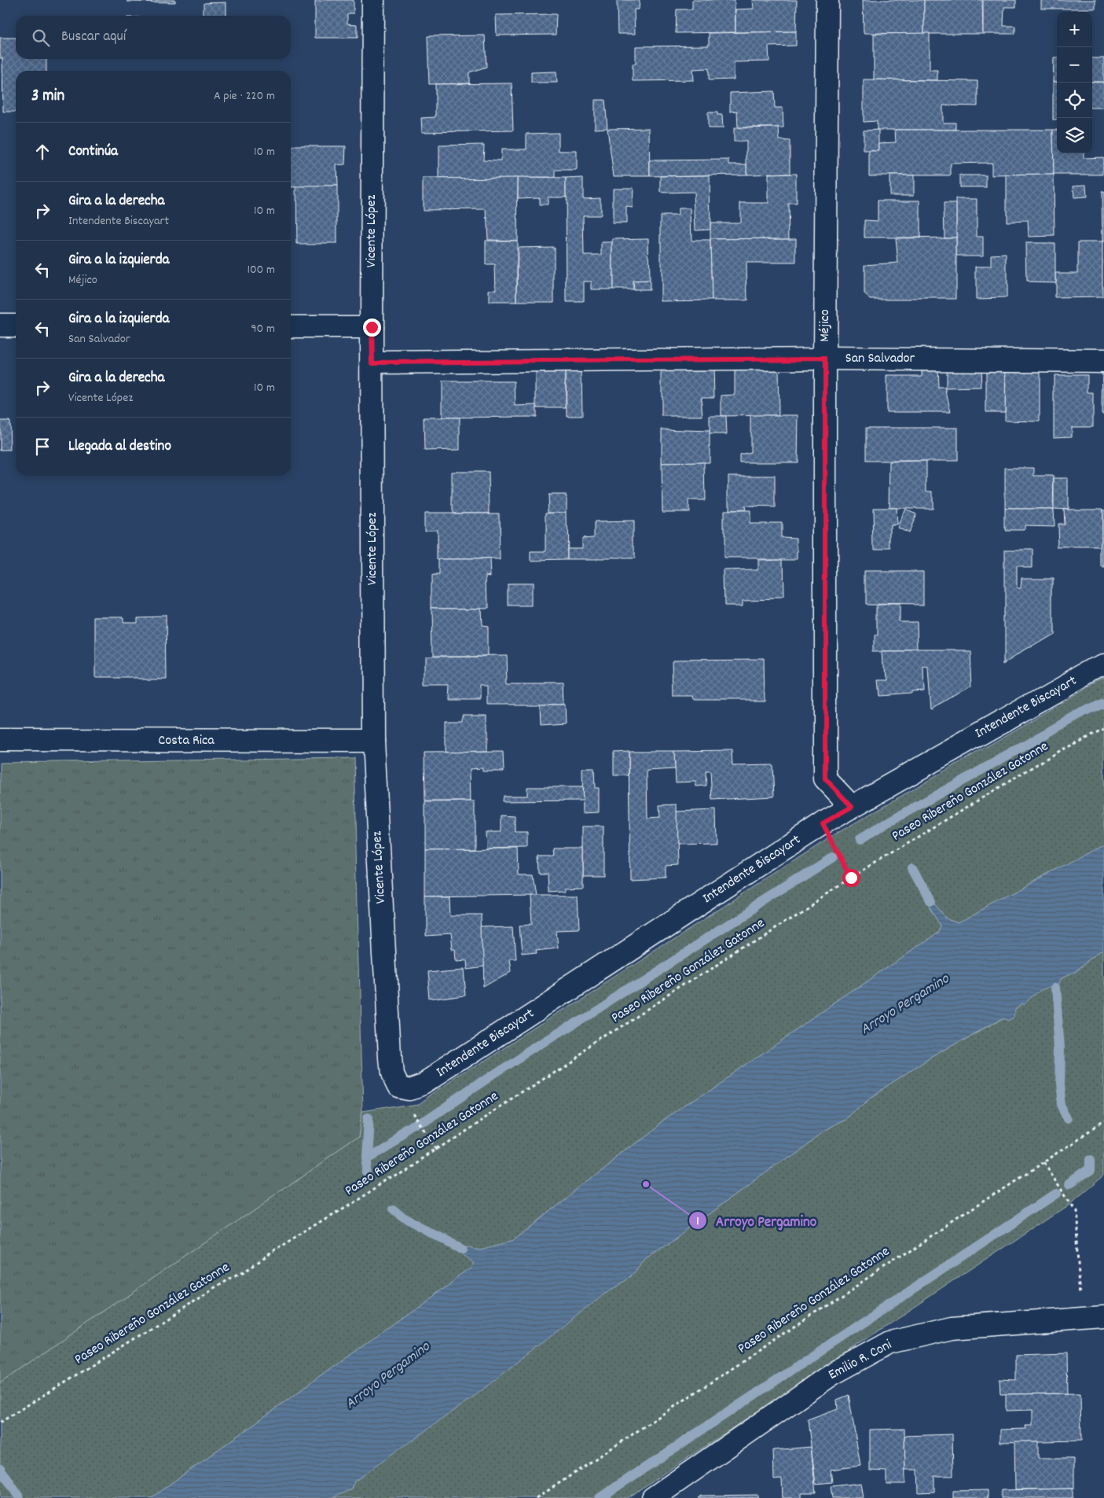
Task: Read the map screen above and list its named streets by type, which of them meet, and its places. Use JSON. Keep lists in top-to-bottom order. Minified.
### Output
{"streets":{"street":["Vicente López","Méjico","San Salvador","Intendente Biscayart","Costa Rica","Emilio R. Coni"],"path":["Paseo Ribereño González Gatonne"]},"crossings":[["Vicente López","San Salvador"],["Vicente López","Intendente Biscayart"],["Vicente López","Costa Rica"],["Méjico","San Salvador"],["Méjico","Intendente Biscayart"]],"water":["Arroyo Pergamino"],"places":["Arroyo Pergamino"],"page":{"map_buttons":["+","−"],"search":"Buscar aquí","heading":["3 min","A pie · 220 m"],"list":[["Continúa","10 m"],["Gira a la derecha","Intendente Biscayart","10 m"],["Gira a la izquierda","Méjico","100 m"],["Gira a la izquierda","San Salvador","90 m"],["Gira a la derecha","Vicente López","10 m"],"Llegada al destino"]}}
